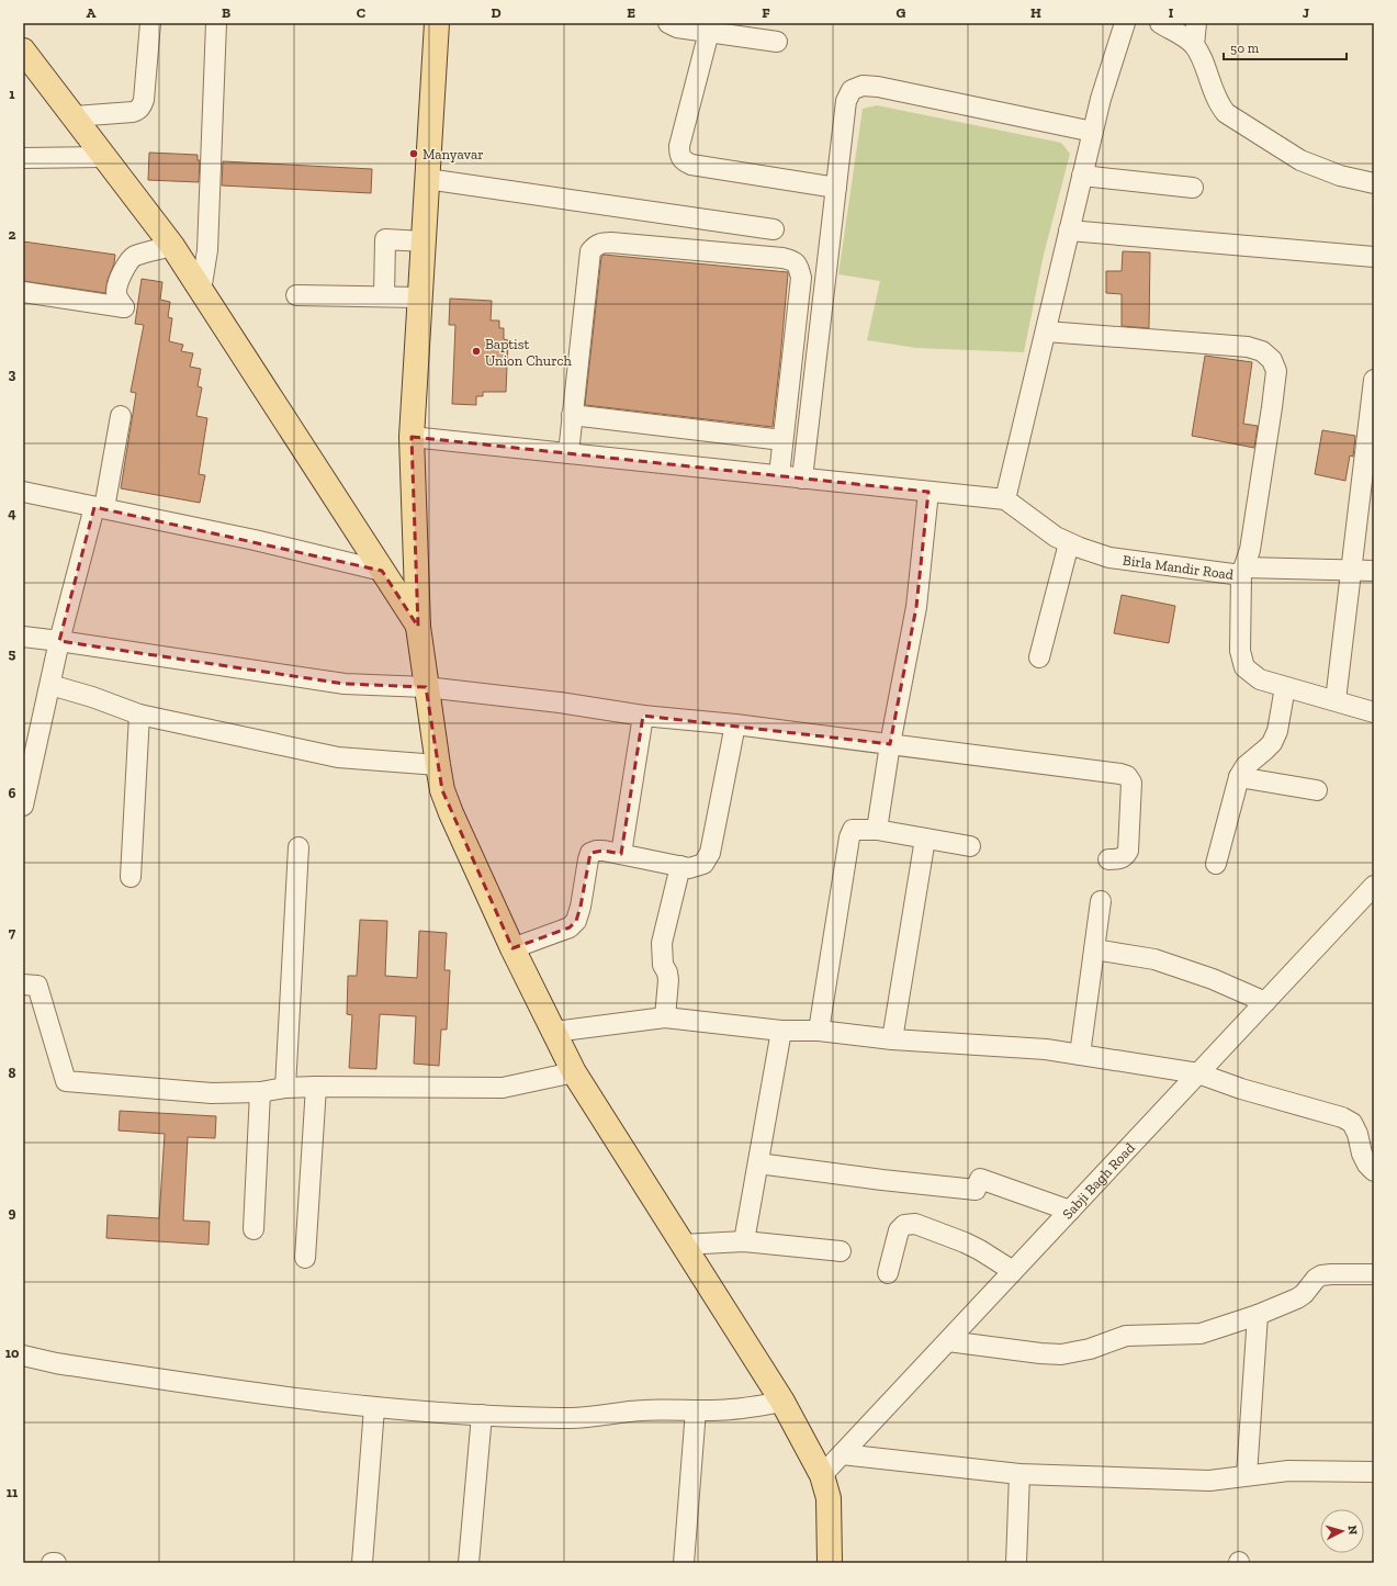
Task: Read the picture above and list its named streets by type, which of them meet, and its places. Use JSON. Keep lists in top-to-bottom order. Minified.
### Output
{"streets":{"street":["Birla Mandir Road","Sabji Bagh Road"]},"places":["Manyavar","Baptist Union Church"],"scale_bar":"50 m","north":"right","grid":{"columns":["A","B","C","D","E","F","G","H","I","J"],"rows":["1","2","3","4","5","6","7","8","9","10","11"]}}
